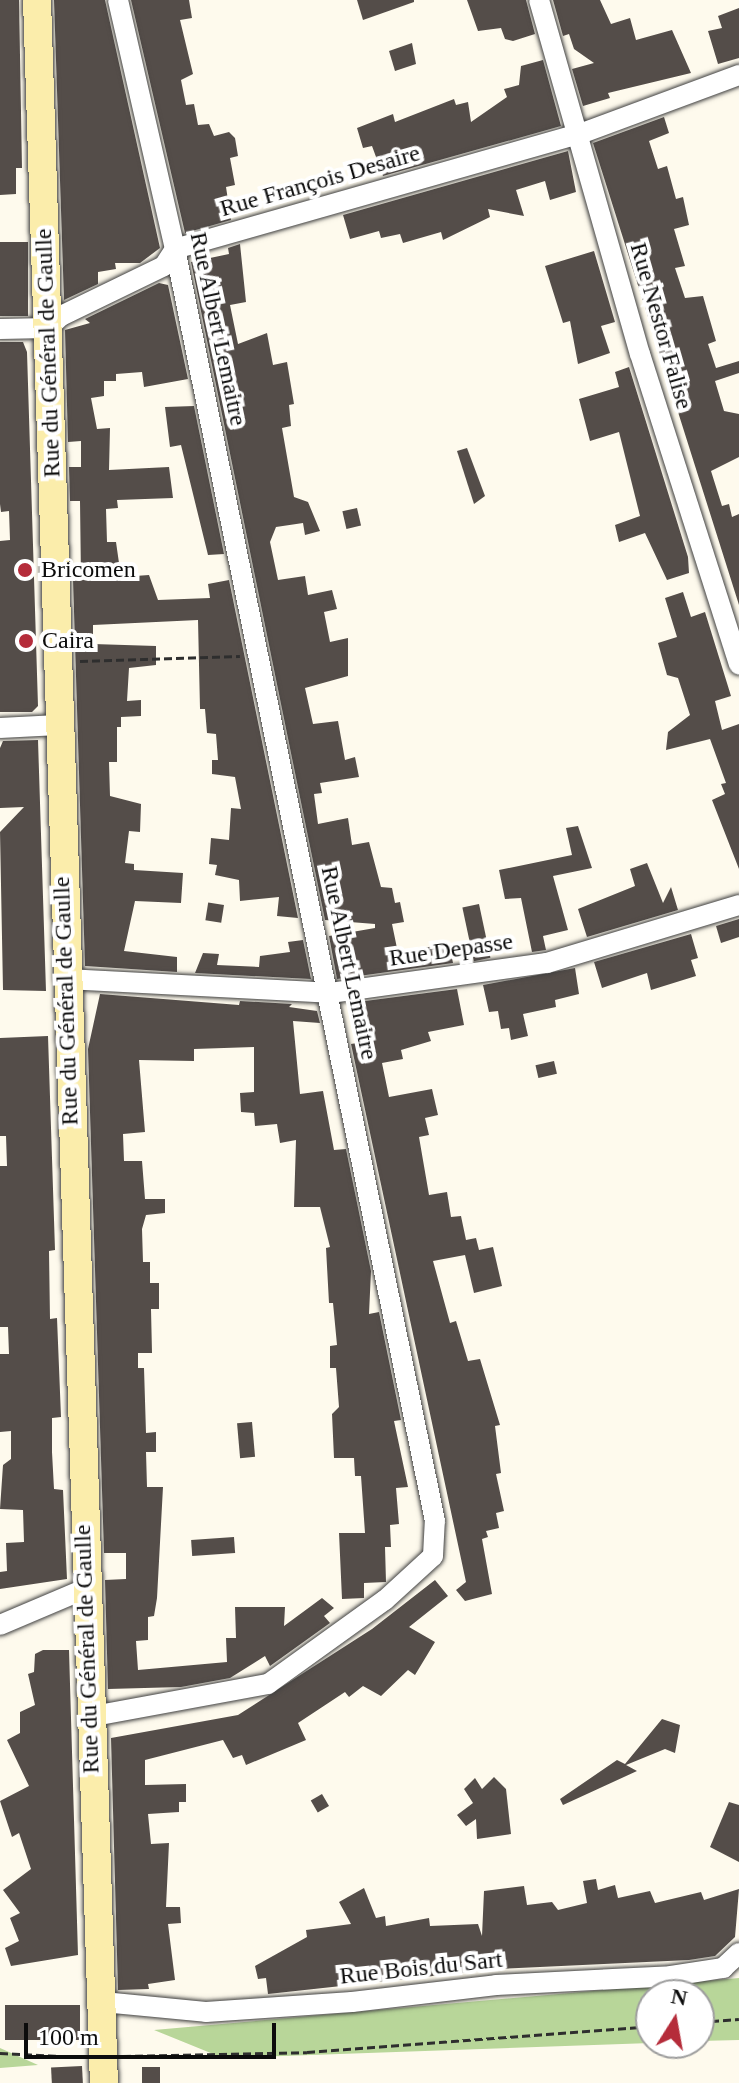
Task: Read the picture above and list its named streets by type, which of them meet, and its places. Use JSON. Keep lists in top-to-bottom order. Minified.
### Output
{"streets":{"main road":["Rue du Général de Gaulle"],"street":["Rue François Desaire","Rue Nestor Falise","Rue Albert Lemaitre","Rue Depasse","Rue Bois du Sart"]},"crossings":[["Rue François Desaire","Rue Nestor Falise"],["Rue François Desaire","Rue Albert Lemaitre"],["Rue François Desaire","Rue du Général de Gaulle"],["Rue Albert Lemaitre","Rue du Général de Gaulle"],["Rue Albert Lemaitre","Rue Depasse"],["Rue du Général de Gaulle","Rue Depasse"],["Rue du Général de Gaulle","Rue Bois du Sart"]],"places":["Bricomen","Caira"],"scale_bar":"100 m","north":"top"}
